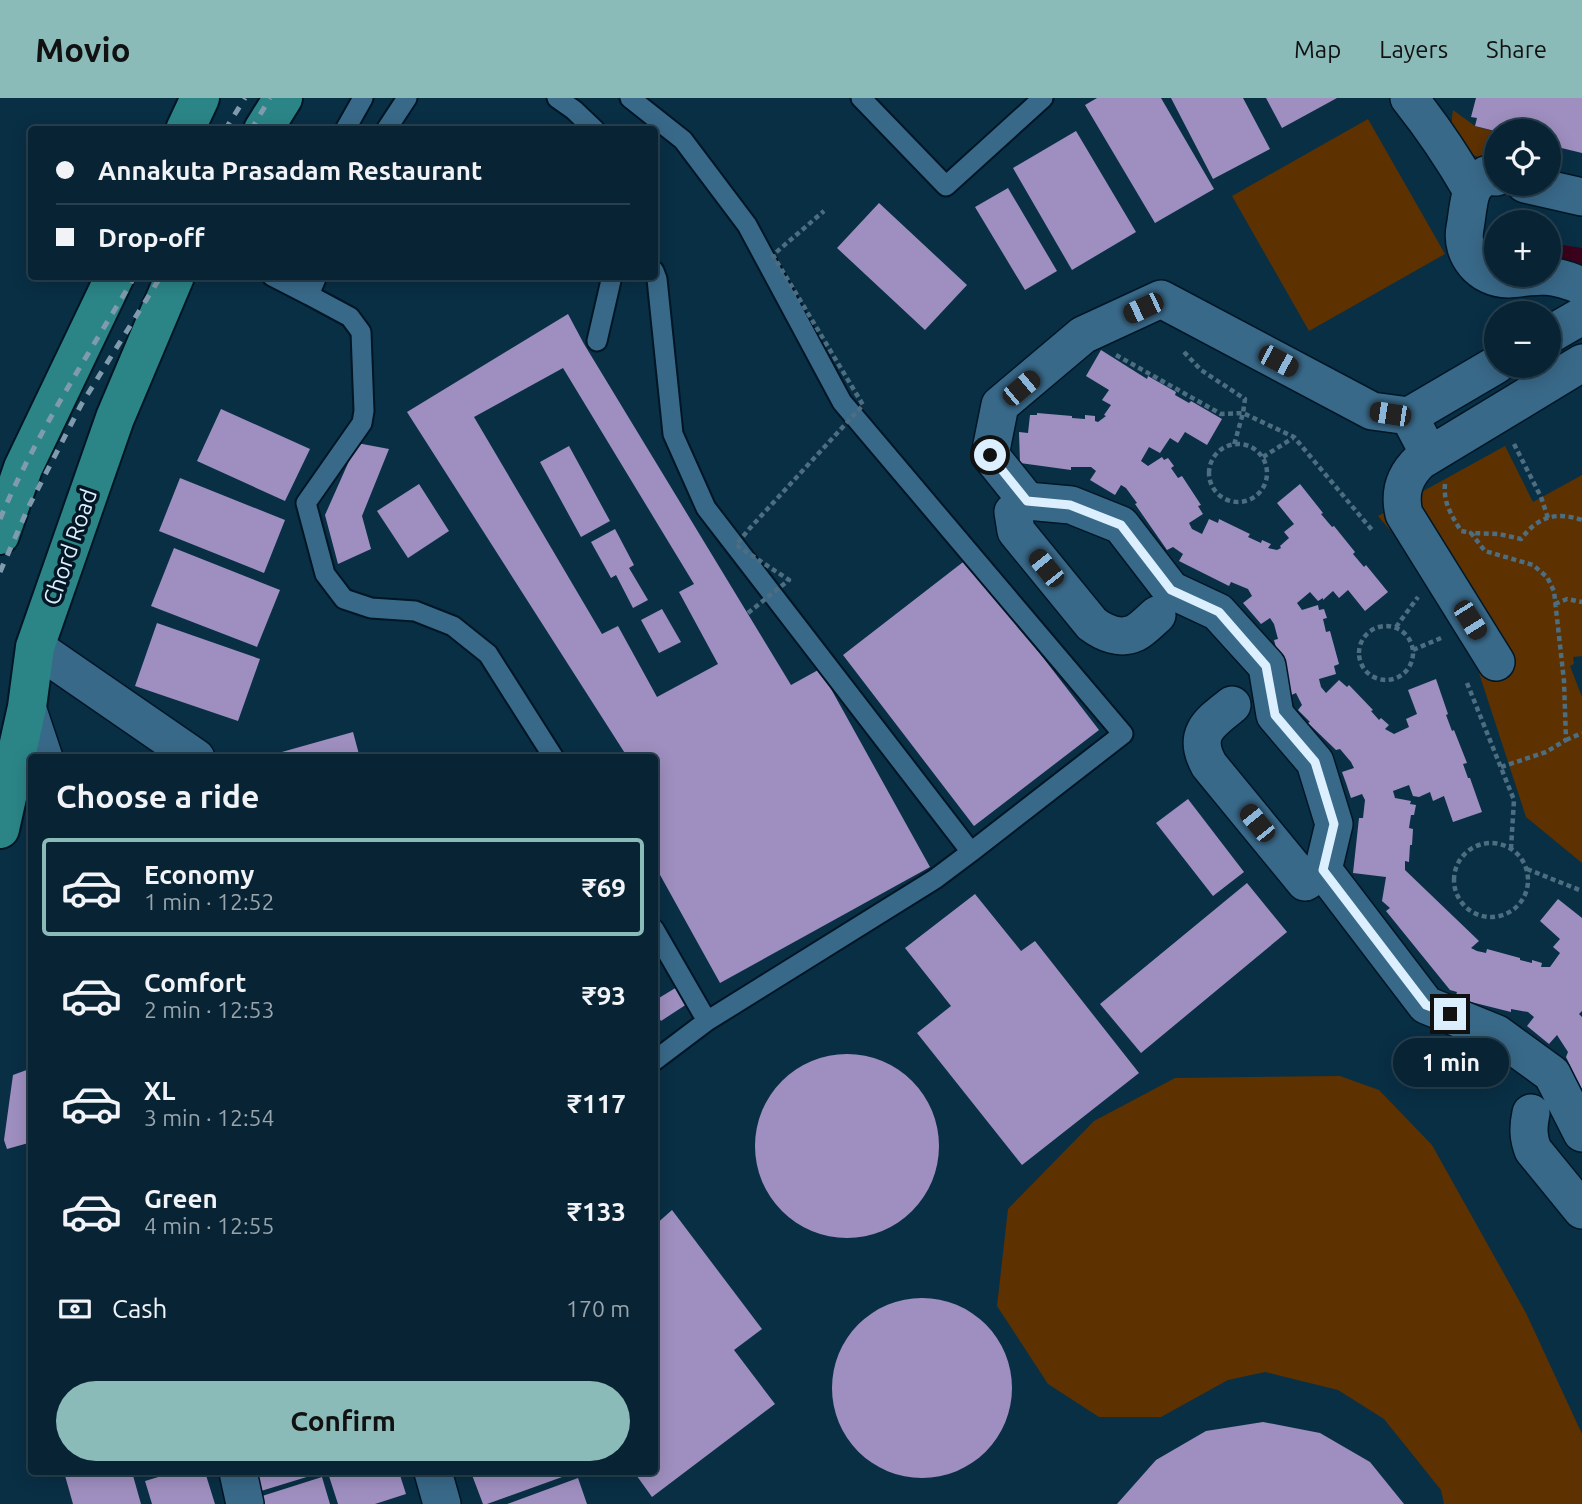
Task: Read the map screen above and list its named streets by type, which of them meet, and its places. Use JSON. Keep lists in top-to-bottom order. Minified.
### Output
{"streets":{"main road":["Chord Road"]},"page":{"header":"Movio","nav":["Map","Layers","Share"],"map_buttons":["+","−"],"banner":["Annakuta Prasadam Restaurant","Drop-off"],"heading":"Choose a ride","list":[{"name":"Economy","note":"1 min · 12:52","value":"₹69"},{"name":"Comfort","note":"2 min · 12:53","value":"₹93"},{"name":"XL","note":"3 min · 12:54","value":"₹117"},{"name":"Green","note":"4 min · 12:55","value":"₹133"}],"bubble":"1 min","pay":["Cash","170 m"],"buttons":"Confirm"}}
